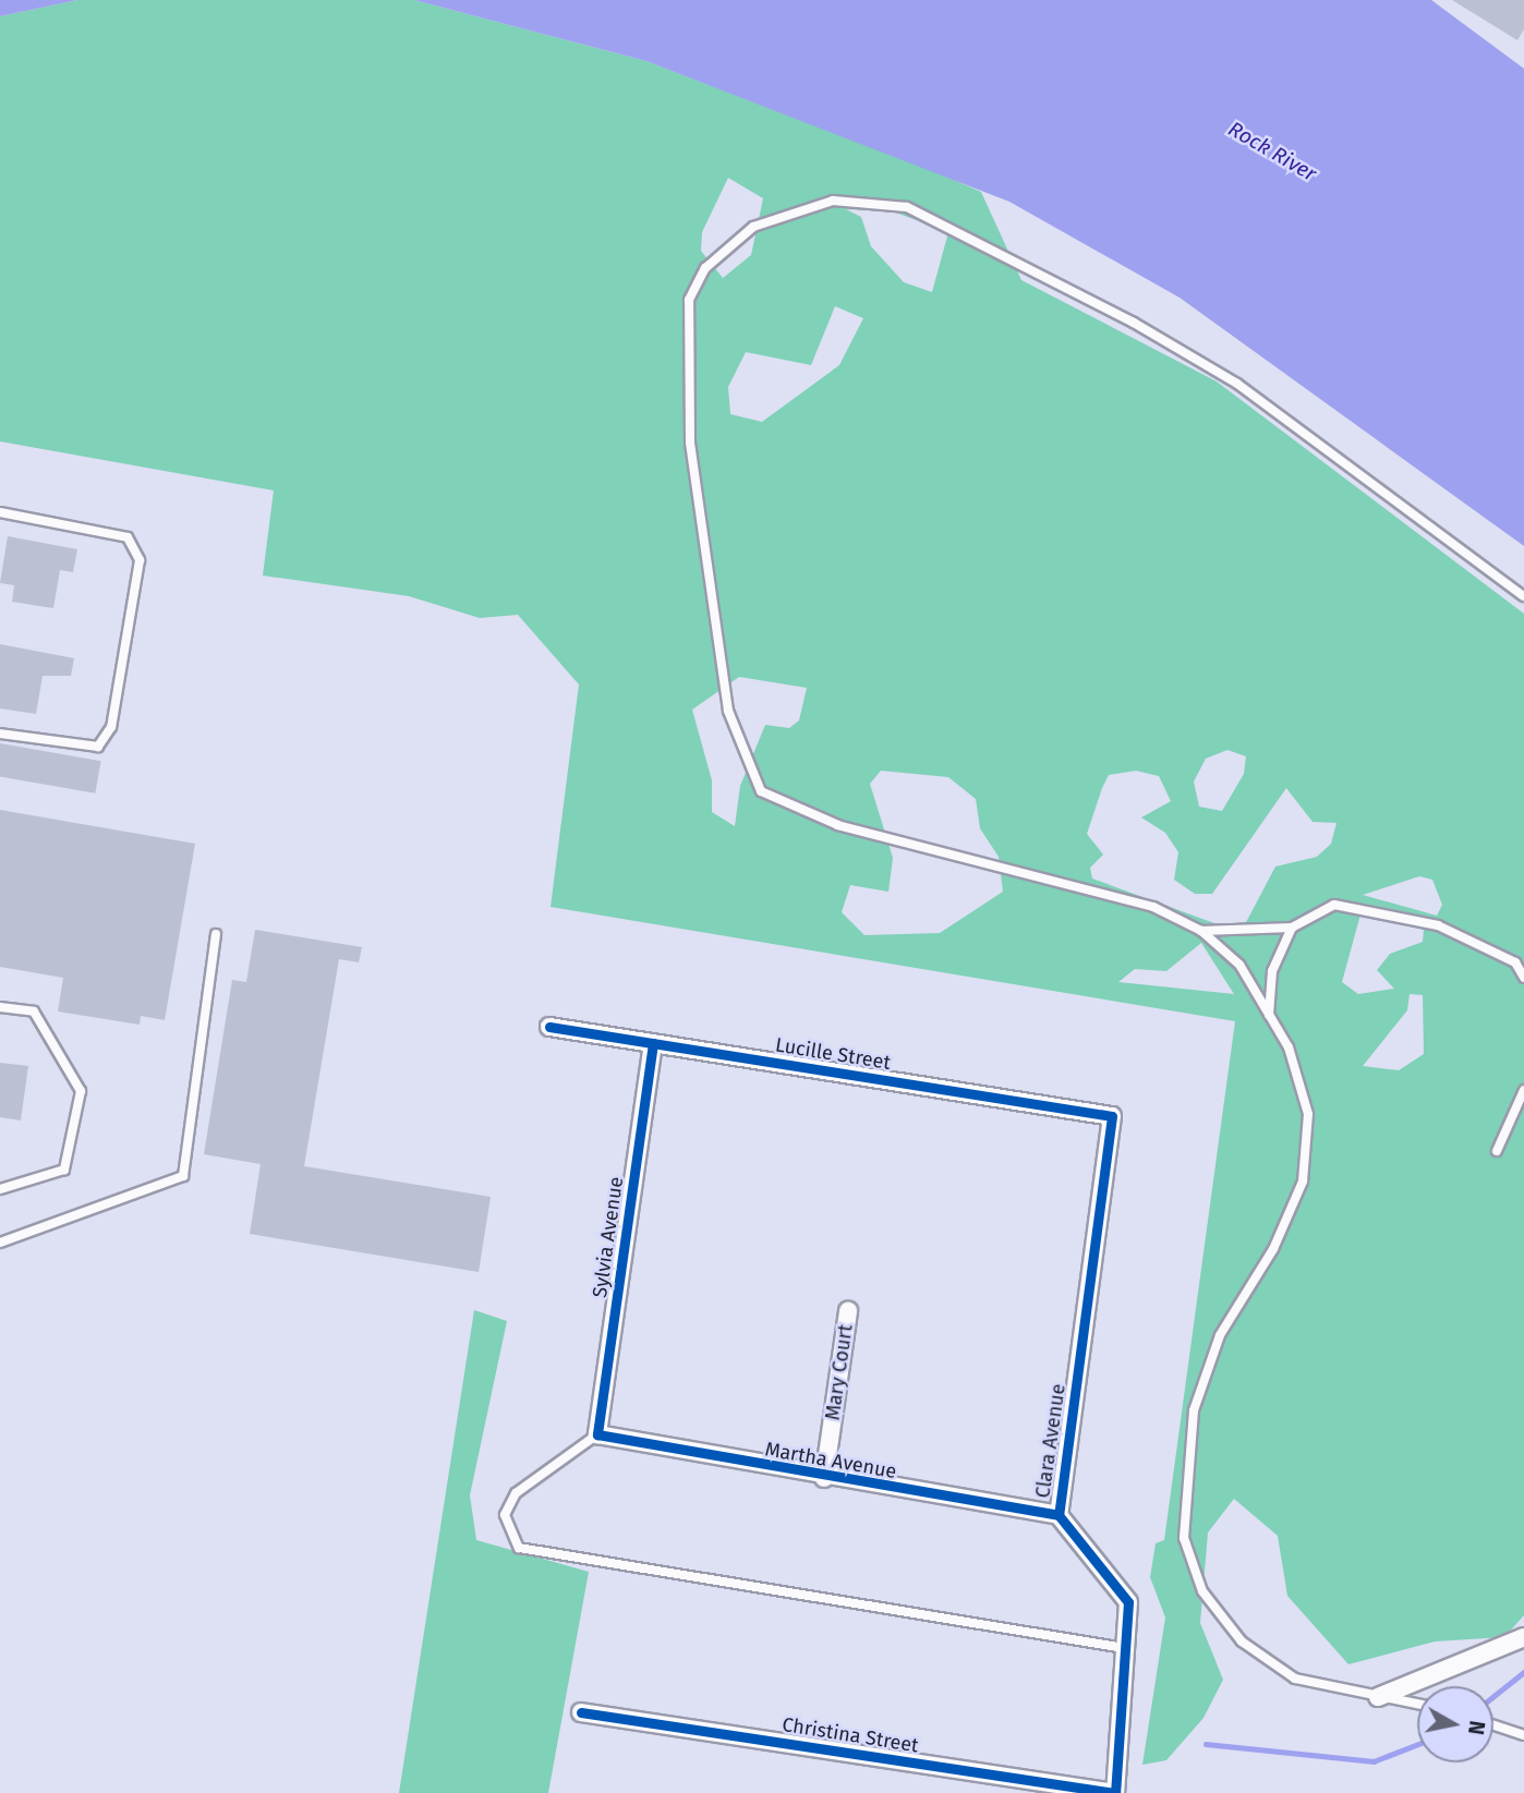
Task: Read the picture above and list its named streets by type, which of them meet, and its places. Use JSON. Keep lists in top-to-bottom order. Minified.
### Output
{"streets":{"street":["Lucille Street","Sylvia Avenue","Mary Court","Clara Avenue","Martha Avenue","Christina Street"]},"crossings":[["Lucille Street","Sylvia Avenue"],["Lucille Street","Clara Avenue"],["Sylvia Avenue","Martha Avenue"],["Mary Court","Martha Avenue"],["Clara Avenue","Martha Avenue"],["Clara Avenue","Christina Street"]],"water":["Rock River"],"north":"right"}
